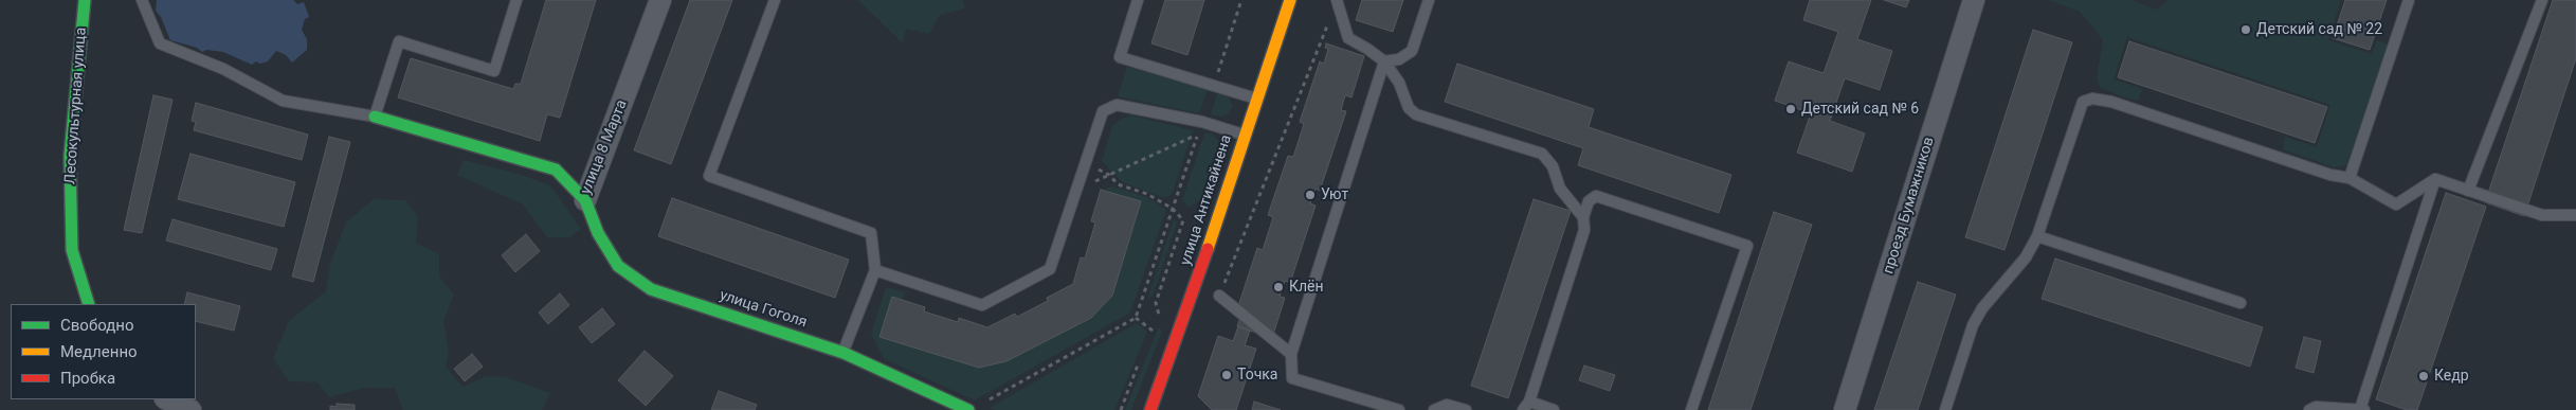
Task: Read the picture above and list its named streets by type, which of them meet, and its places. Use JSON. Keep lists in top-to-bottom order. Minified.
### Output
{"streets":{"street":["Лесокультурная улица","улица 8 Марта","улица Антикайнена","проезд Бумажников","улица Гоголя"]},"crossings":[["улица 8 Марта","улица Гоголя"]],"places":["Детский сад № 22","Детский сад № 6","Уют","Клён","Точка","Кедр"],"legend":["Свободно","Медленно","Пробка"]}
